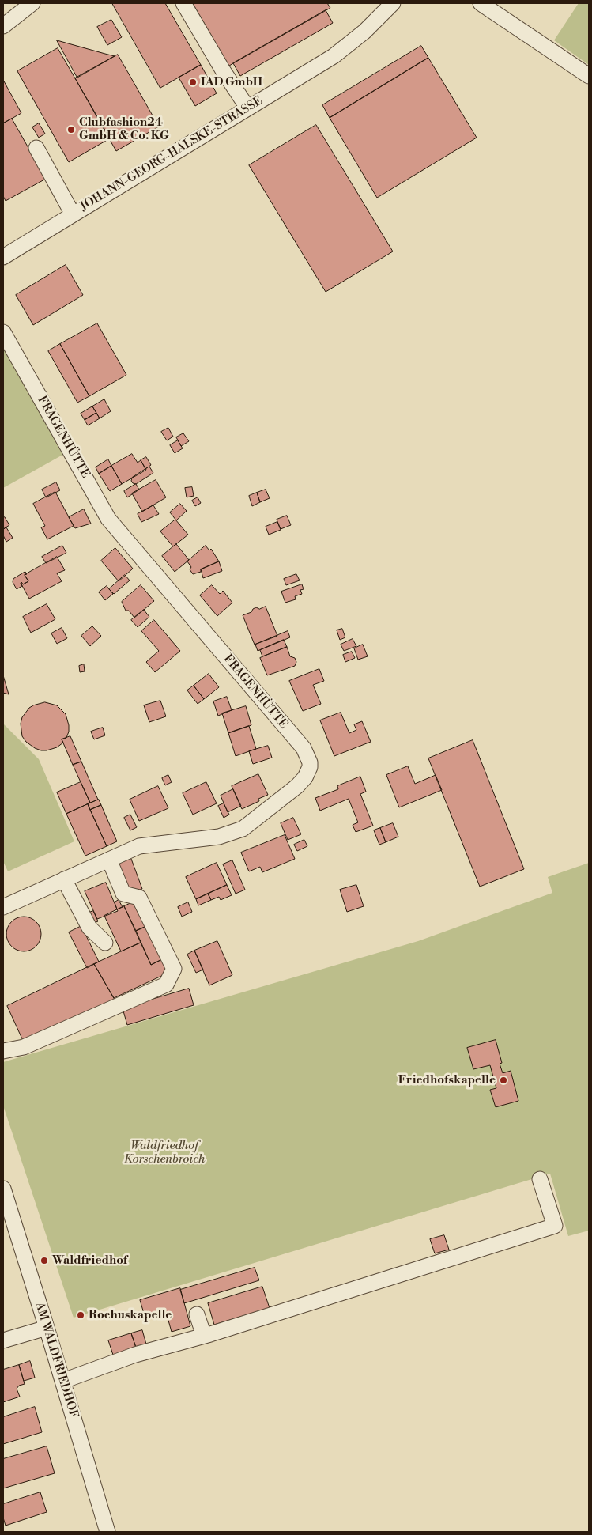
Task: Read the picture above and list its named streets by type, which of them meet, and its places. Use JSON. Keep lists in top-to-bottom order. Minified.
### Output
{"streets":{"street":["JOHANN-GEORG-HALSKE-STRASSE","FRAGENHÜTTE","AM WALDFRIEDHOF"]},"parks":["Waldfriedhof Korschenbroich"],"places":["IAD GmbH","Clubfashion24 GmbH & Co. KG","Friedhofskapelle","Waldfriedhof","Rochuskapelle"]}
